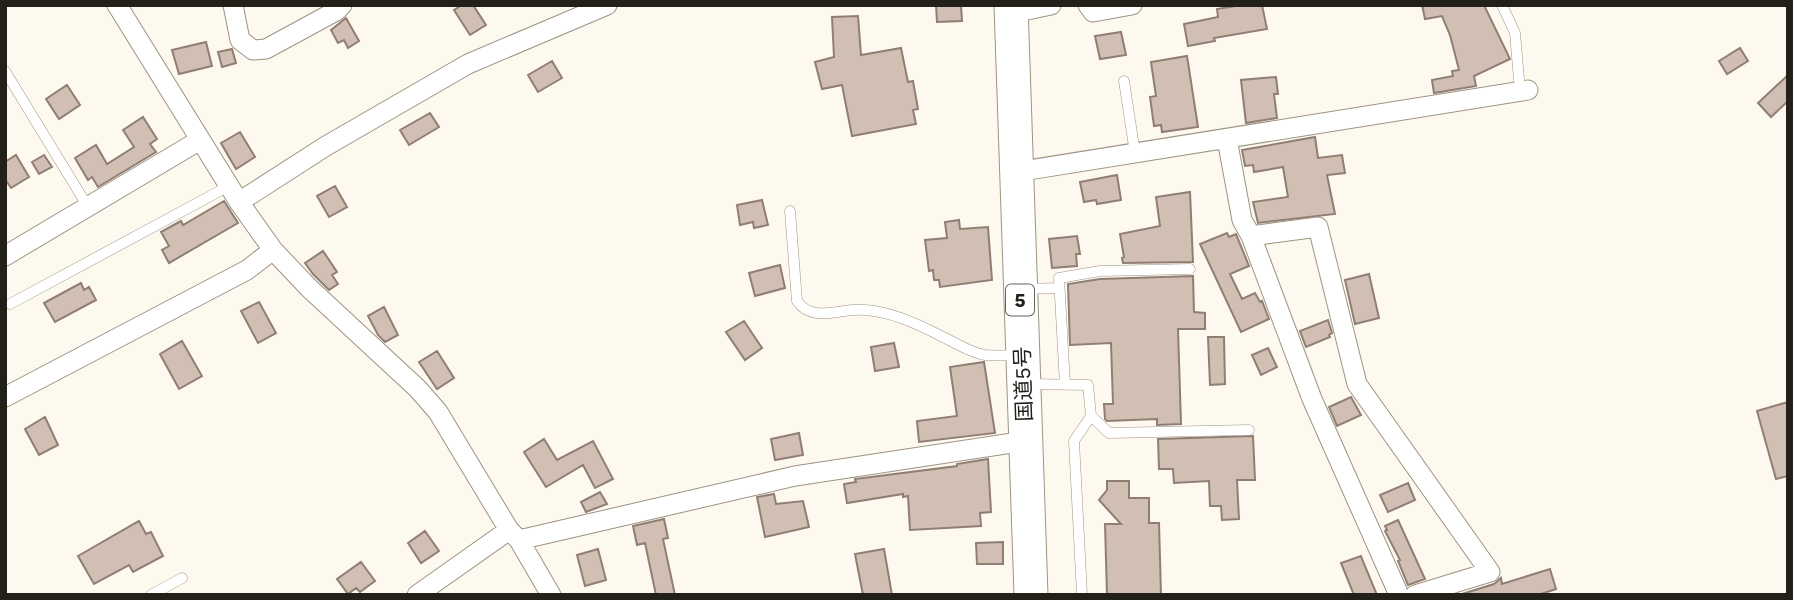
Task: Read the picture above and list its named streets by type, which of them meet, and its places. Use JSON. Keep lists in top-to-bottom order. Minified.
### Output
{"streets":{"highway":["5","国道5号"]}}
